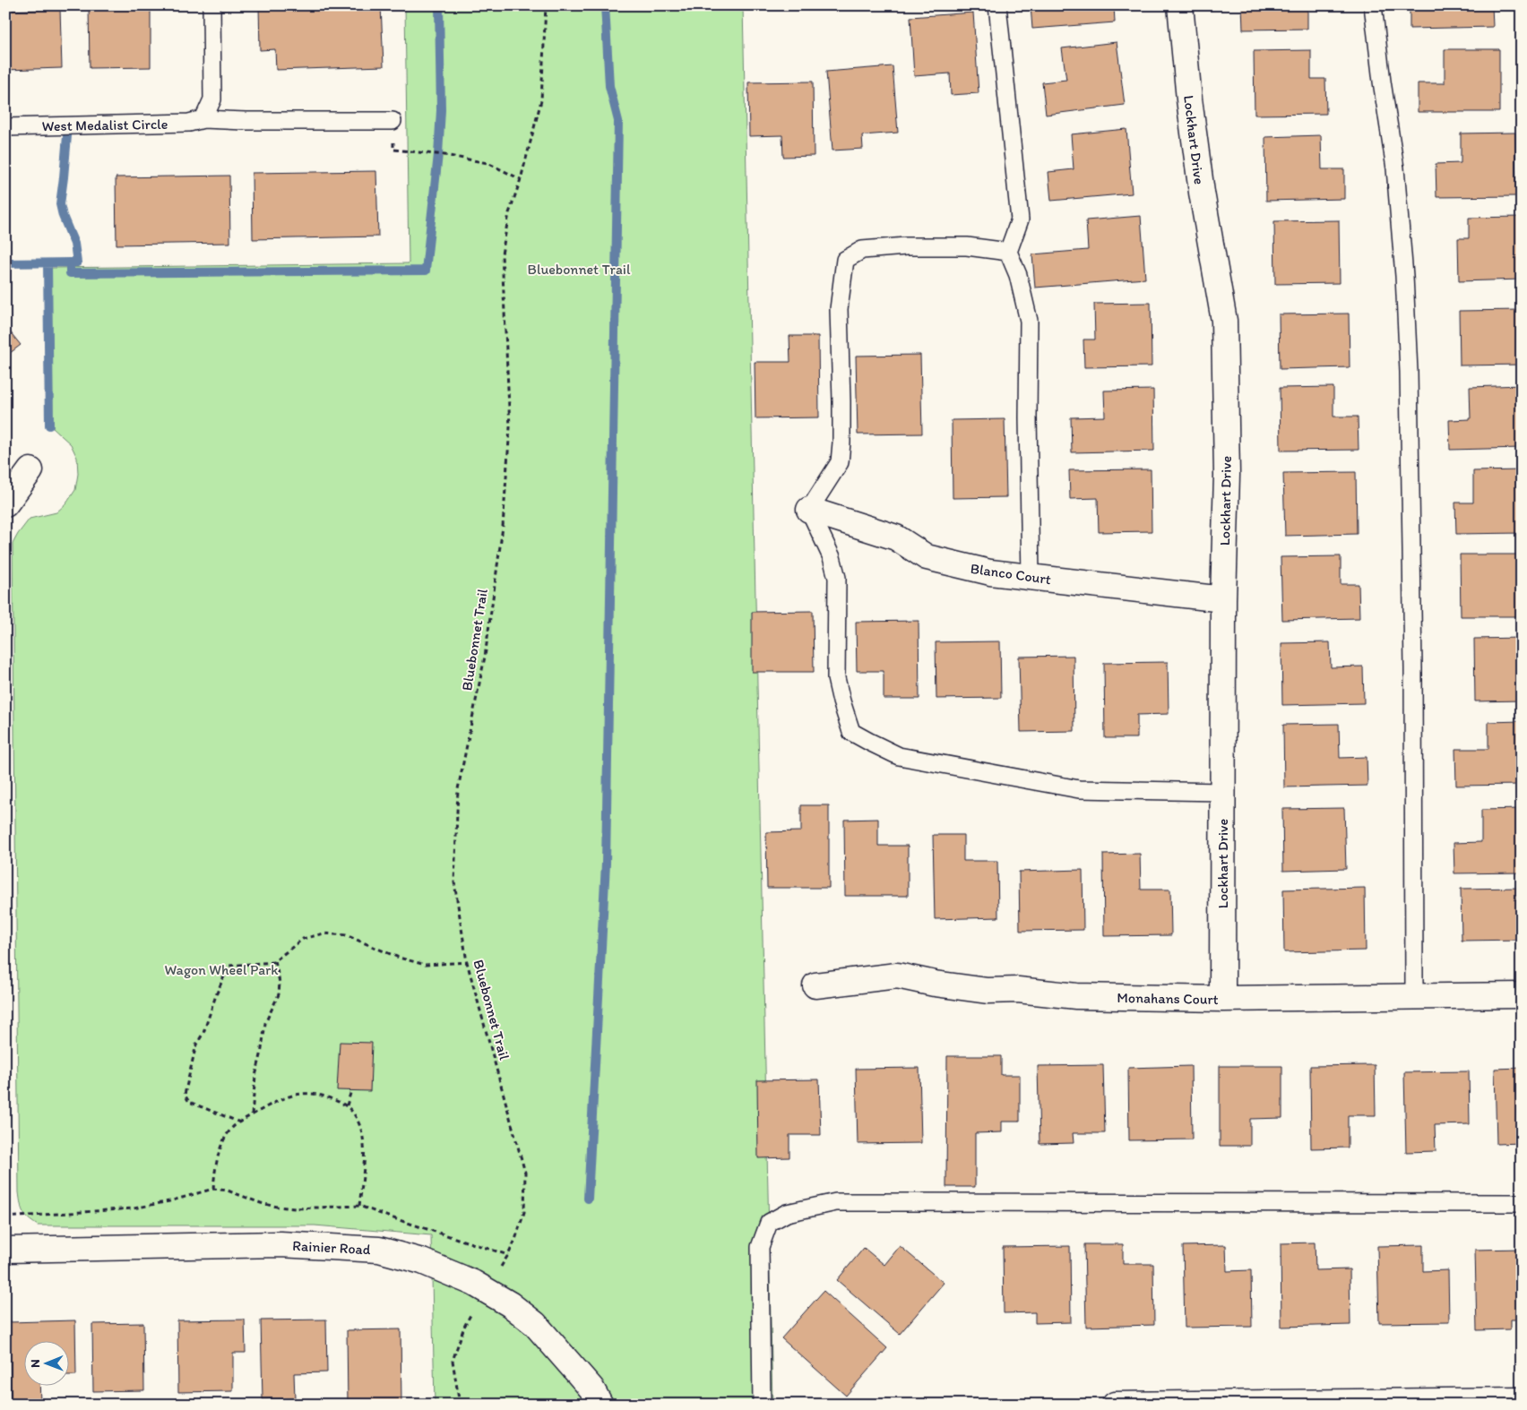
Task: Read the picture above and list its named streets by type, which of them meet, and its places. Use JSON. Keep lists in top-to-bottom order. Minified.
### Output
{"streets":{"street":["Lockhart Drive","Blanco Court","Monahans Court","Rainier Road"],"lane":["West Medalist Circle"],"path":["Bluebonnet Trail"]},"crossings":[["Lockhart Drive","Blanco Court"],["Lockhart Drive","Monahans Court"]],"parks":["Bluebonnet Trail","Wagon Wheel Park"],"north":"left"}
